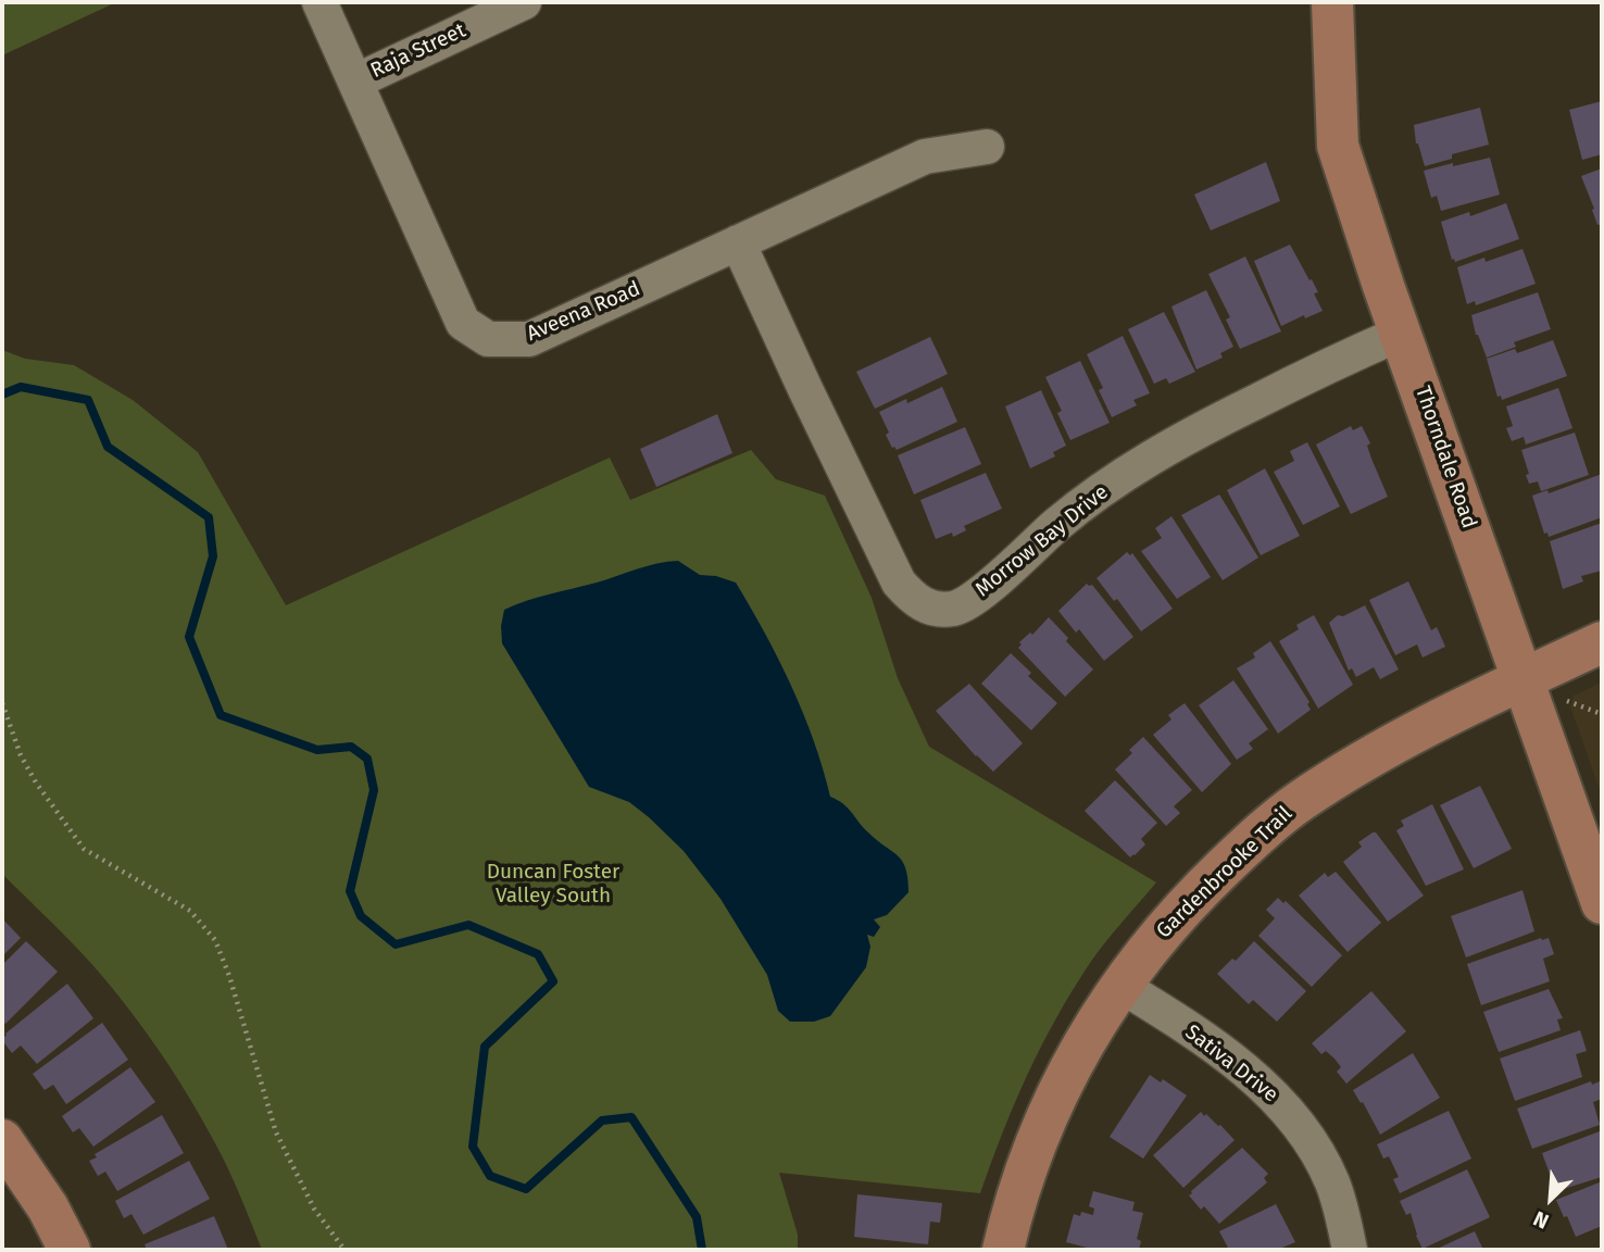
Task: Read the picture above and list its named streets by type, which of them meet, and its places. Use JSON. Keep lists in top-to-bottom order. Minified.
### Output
{"streets":{"street":["Raja Street","Aveena Road","Thorndale Road","Morrow Bay Drive","Gardenbrooke Trail","Sativa Drive"]},"crossings":[["Raja Street","Aveena Road"],["Aveena Road","Morrow Bay Drive"],["Thorndale Road","Morrow Bay Drive"],["Thorndale Road","Gardenbrooke Trail"],["Gardenbrooke Trail","Sativa Drive"]],"parks":["Duncan Foster Valley South"],"north":"bottom left"}
